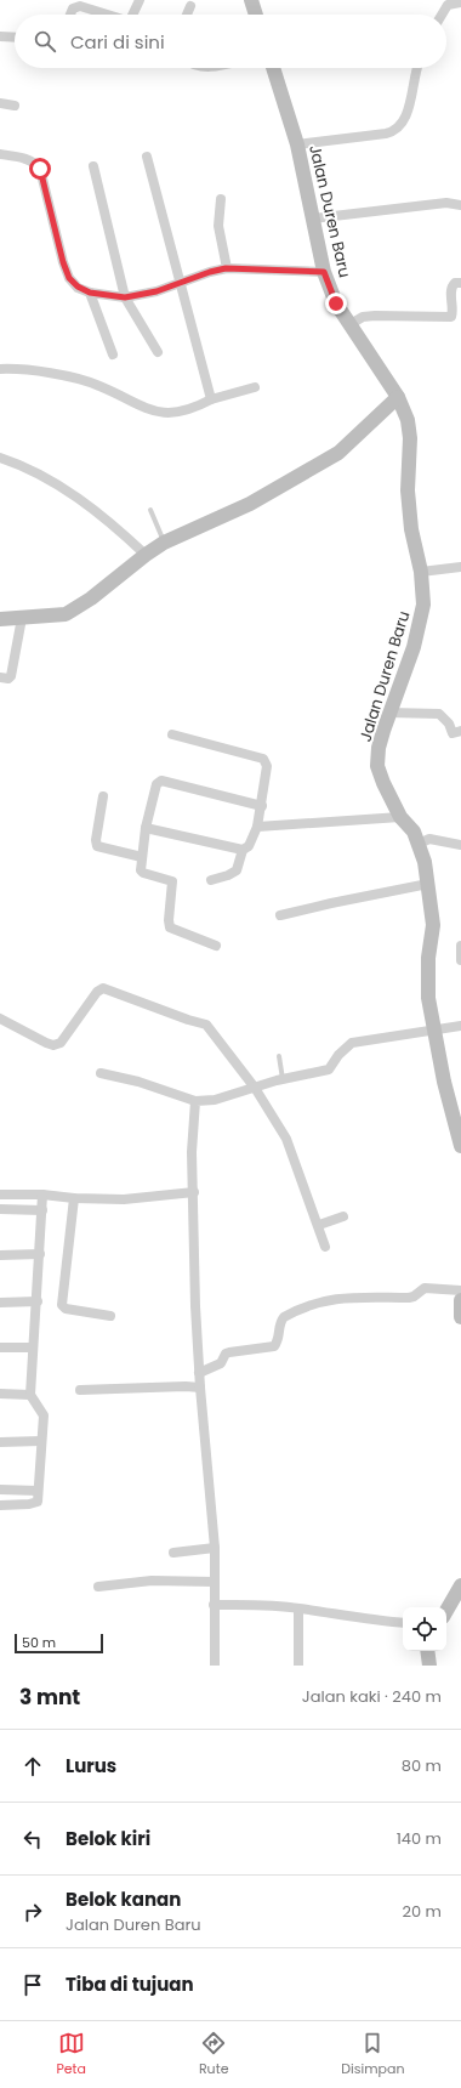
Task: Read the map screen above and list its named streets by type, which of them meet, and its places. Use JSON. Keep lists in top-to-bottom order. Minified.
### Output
{"streets":{"street":["Jalan Duren Baru"]},"scale_bar":"50 m","page":{"search":"Cari di sini","scale":"50 m","heading":["3 mnt","Jalan kaki · 240 m"],"list":[["Lurus","80 m"],["Belok kiri","140 m"],["Belok kanan","Jalan Duren Baru","20 m"],"Tiba di tujuan"],"nav":["Peta","Rute","Disimpan"]}}
